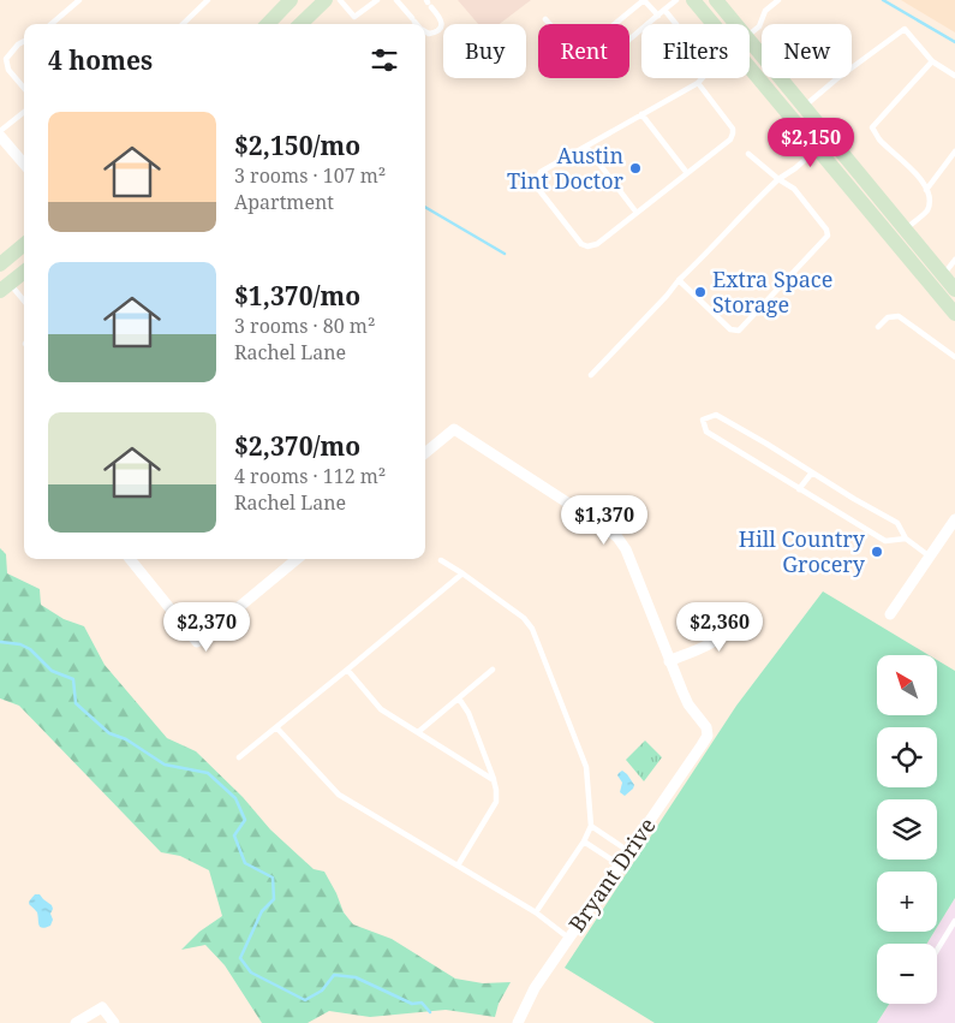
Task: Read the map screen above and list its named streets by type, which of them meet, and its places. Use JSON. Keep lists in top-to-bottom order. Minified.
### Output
{"streets":{"street":["Bryant Drive"]},"places":["Austin Tint Doctor","Extra Space Storage","Hill Country Grocery"],"north":"top left","page":{"chip":["Buy","Rent","Filters","New"],"heading":"4 homes","list":[{"name":"$2,150/mo","note":"3 rooms · 107 m² · Apartment"},{"name":"$1,370/mo","note":"3 rooms · 80 m² · Rachel Lane"},{"name":"$2,370/mo","note":"4 rooms · 112 m² · Rachel Lane"}],"price":["$2,150","$1,370","$2,370","$2,360"],"map_buttons":["+","−"]}}
